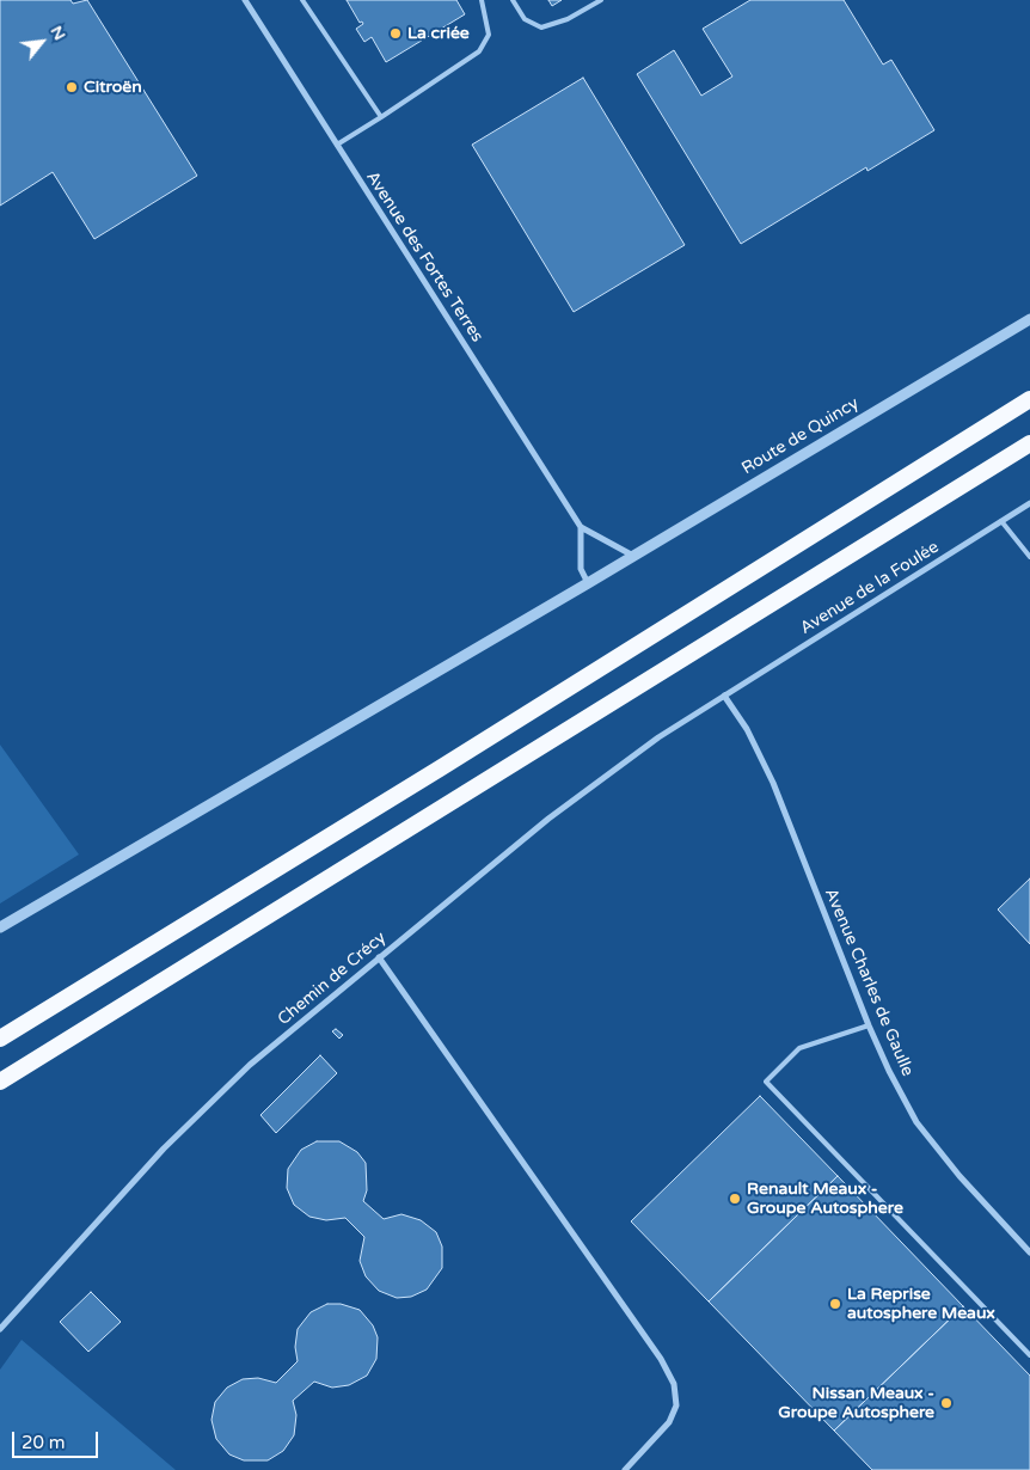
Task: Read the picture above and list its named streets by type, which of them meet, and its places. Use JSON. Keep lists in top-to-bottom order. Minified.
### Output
{"streets":{"street":["Avenue des Fortes Terres","Route de Quincy","Avenue de la Foulée","Chemin de Crécy","Avenue Charles de Gaulle"]},"crossings":[["Avenue des Fortes Terres","Route de Quincy"],["Avenue de la Foulée","Chemin de Crécy"],["Avenue de la Foulée","Avenue Charles de Gaulle"],["Chemin de Crécy","Avenue Charles de Gaulle"]],"places":["La criée","Citroën","Renault Meaux - Groupe Autosphere","La Reprise autosphere Meaux","Nissan Meaux - Groupe Autosphere"],"scale_bar":"20 m","north":"top right"}
